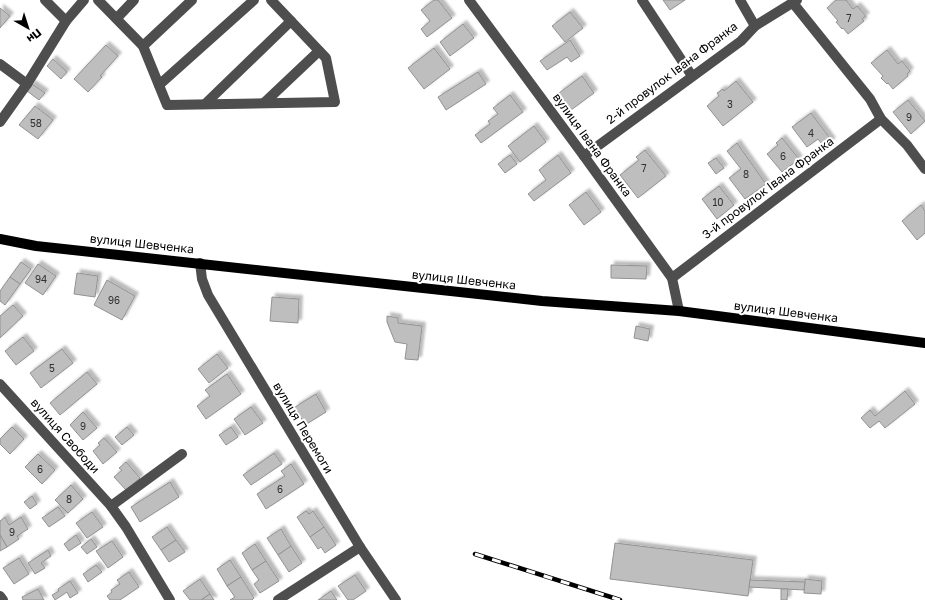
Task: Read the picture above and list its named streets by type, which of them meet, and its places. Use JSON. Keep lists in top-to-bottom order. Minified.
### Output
{"streets":{"main road":["вулиця Шевченка"],"street":["2-й провулок Івана Франка","вулиця Івана Франка","3-й провулок Івана Франка","вулиця Перемоги","вулиця Свободи"]},"crossings":[["2-й провулок Івана Франка","вулиця Івана Франка"],["вулиця Івана Франка","3-й провулок Івана Франка"],["вулиця Івана Франка","вулиця Шевченка"],["вулиця Шевченка","вулиця Перемоги"]],"house_numbers":["7","3","9","58","4","6","7","8","10","94","96","5","9","6","6","8","9"],"north":"bottom right"}
